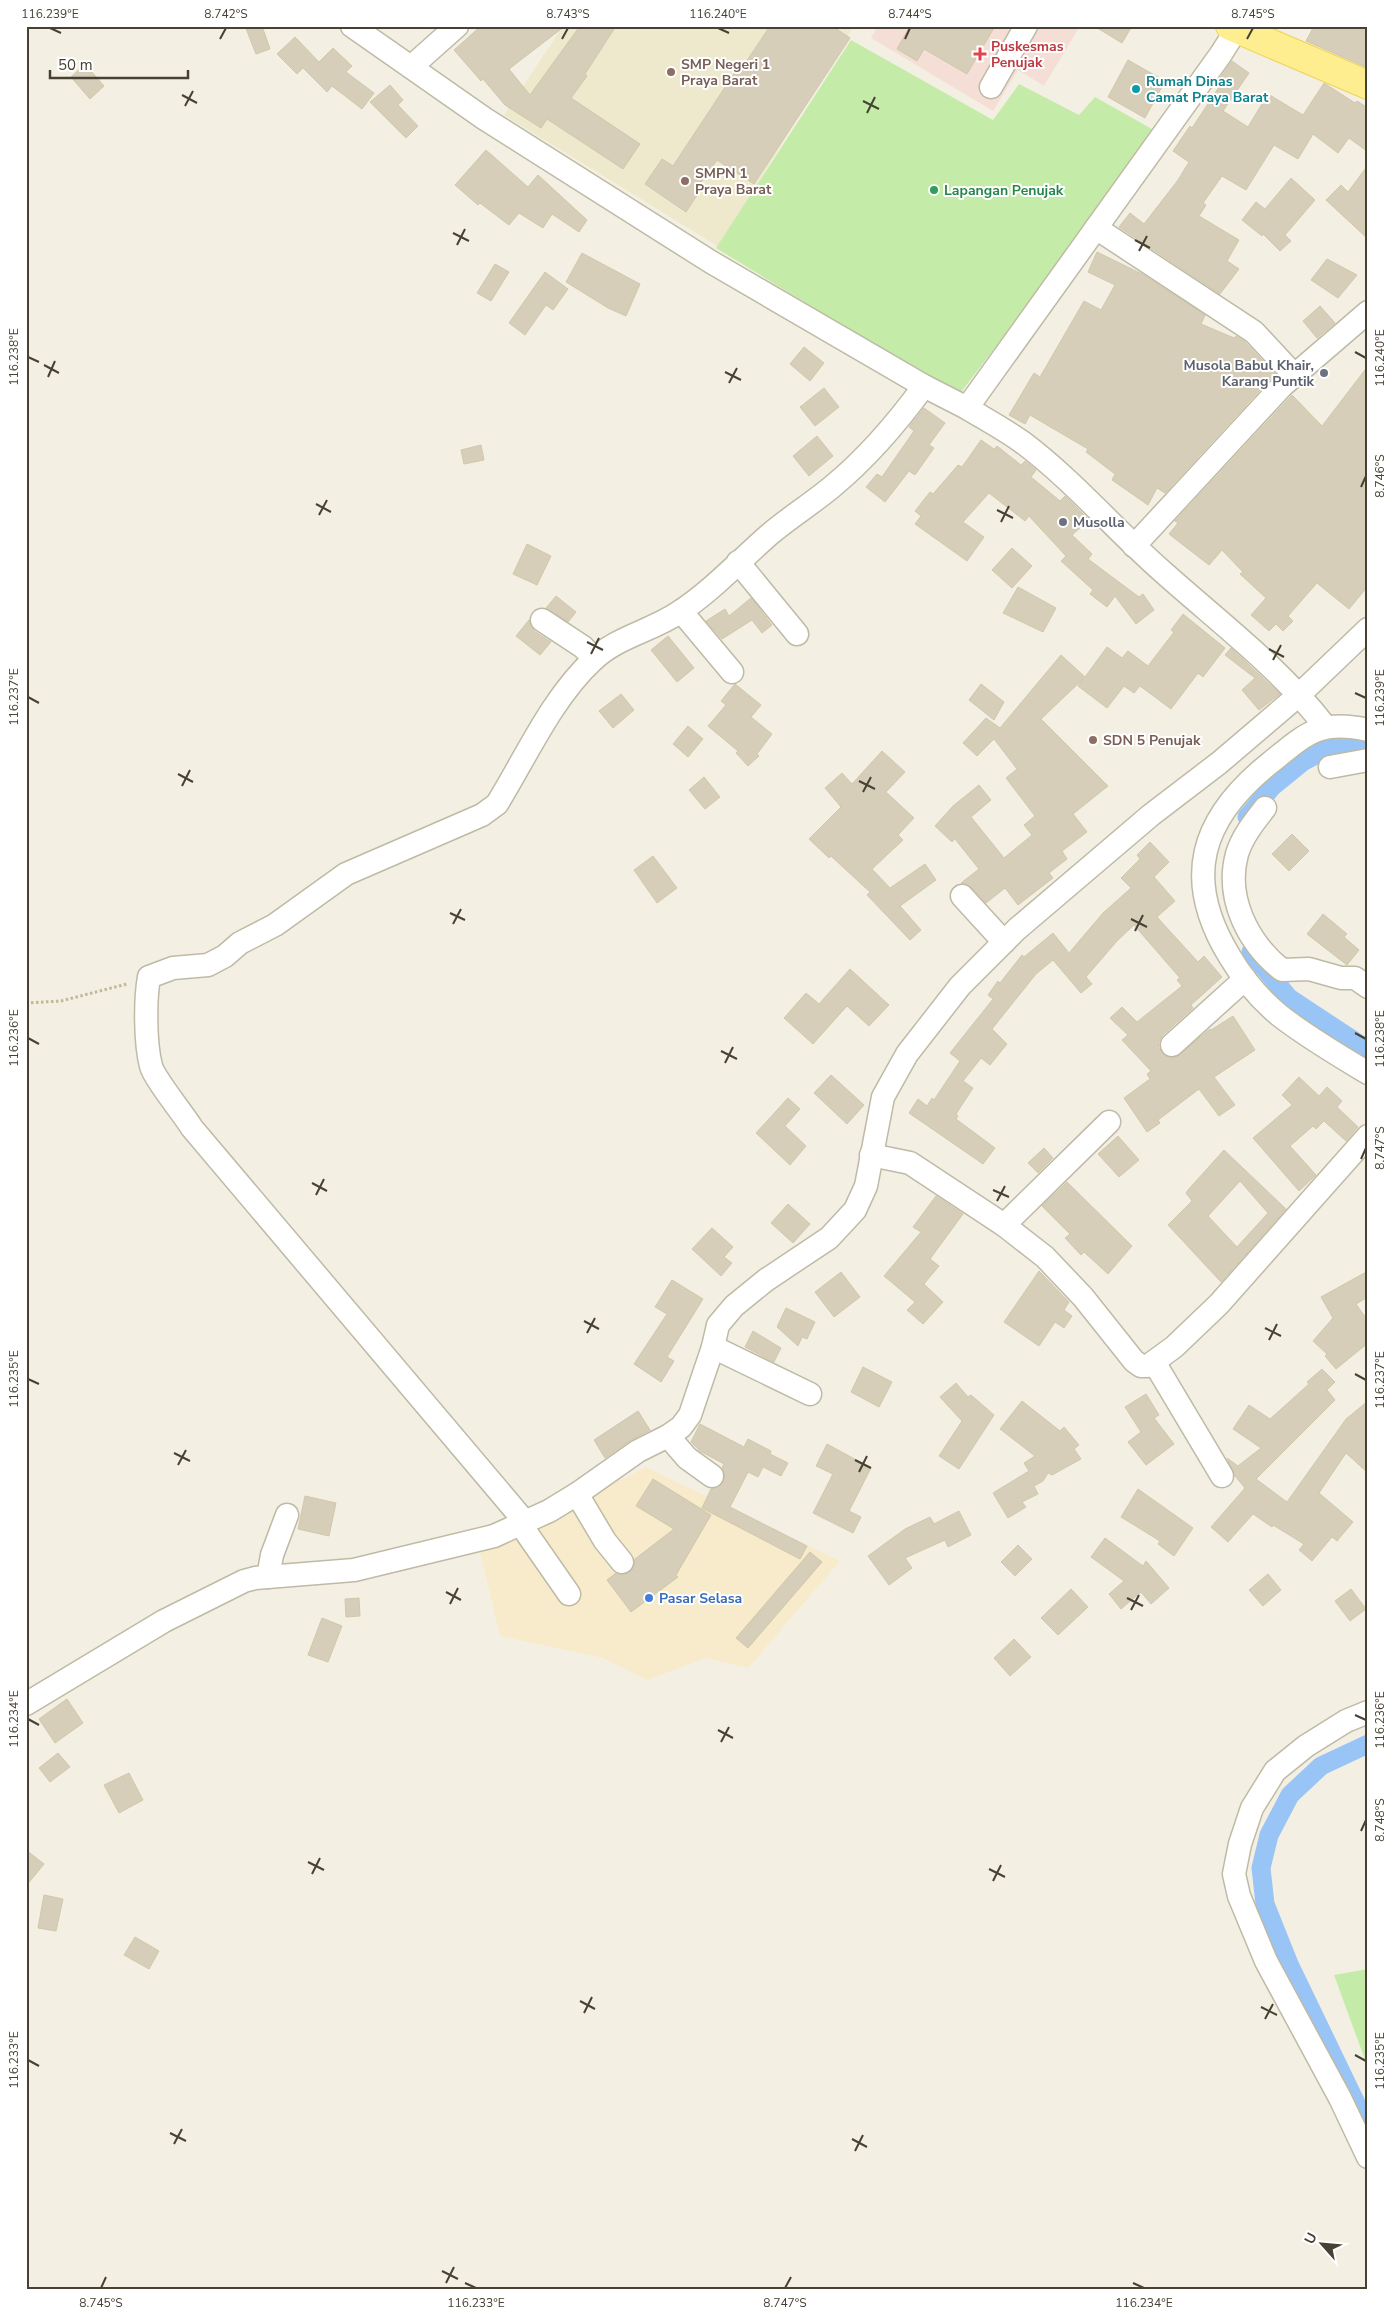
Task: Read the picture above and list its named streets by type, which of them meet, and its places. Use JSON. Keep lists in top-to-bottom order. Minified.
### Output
{"places":{"health":["Puskesmas Penujak"],"other":["SMP Negeri 1 Praya Barat","Rumah Dinas Camat Praya Barat","SMPN 1 Praya Barat","Lapangan Penujak","Musola Babul Khair, Karang Puntik","Musolla","SDN 5 Penujak","Pasar Selasa"]},"scale_bar":"50 m","north":"top left","coordinates":["116.239°E","8.742°S","8.743°S","116.240°E","8.744°S","8.745°S","116.238°E","8.746°S","116.237°E","116.236°E","8.747°S","116.235°E","116.234°E","8.748°S","116.233°E"]}
